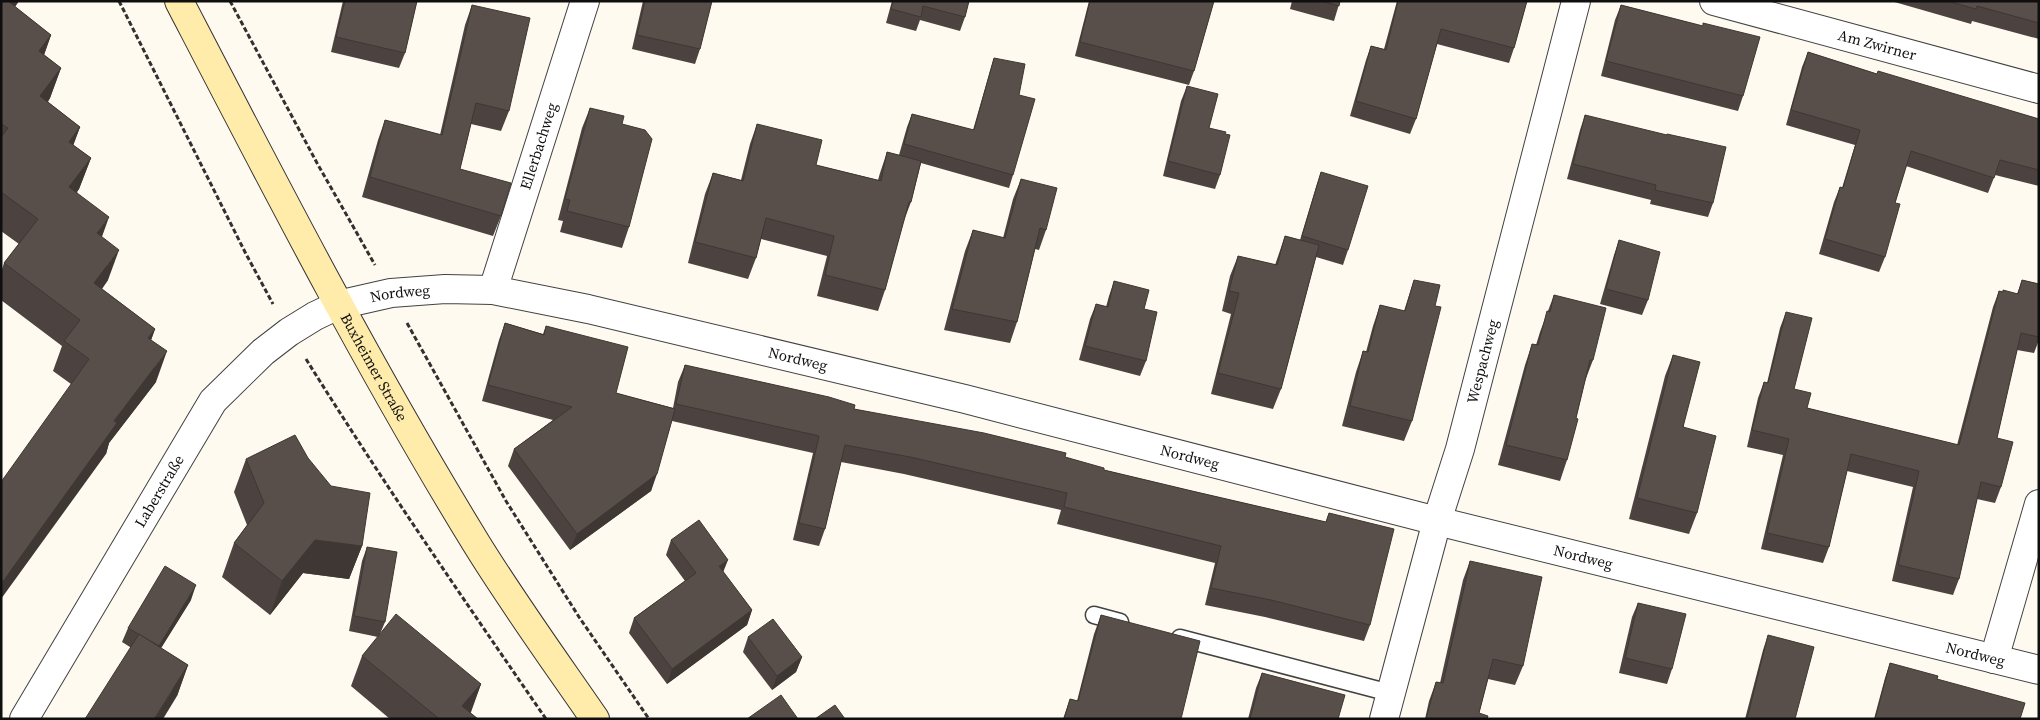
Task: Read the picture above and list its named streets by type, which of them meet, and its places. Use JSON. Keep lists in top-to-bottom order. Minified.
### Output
{"streets":{"main road":["Buxheimer Straße"],"street":["Am Zwirner","Ellerbachweg","Nordweg","Wespachweg","Laberstraße"]},"crossings":[["Ellerbachweg","Nordweg"],["Nordweg","Wespachweg"],["Nordweg","Buxheimer Straße"],["Nordweg","Laberstraße"],["Buxheimer Straße","Laberstraße"]]}
